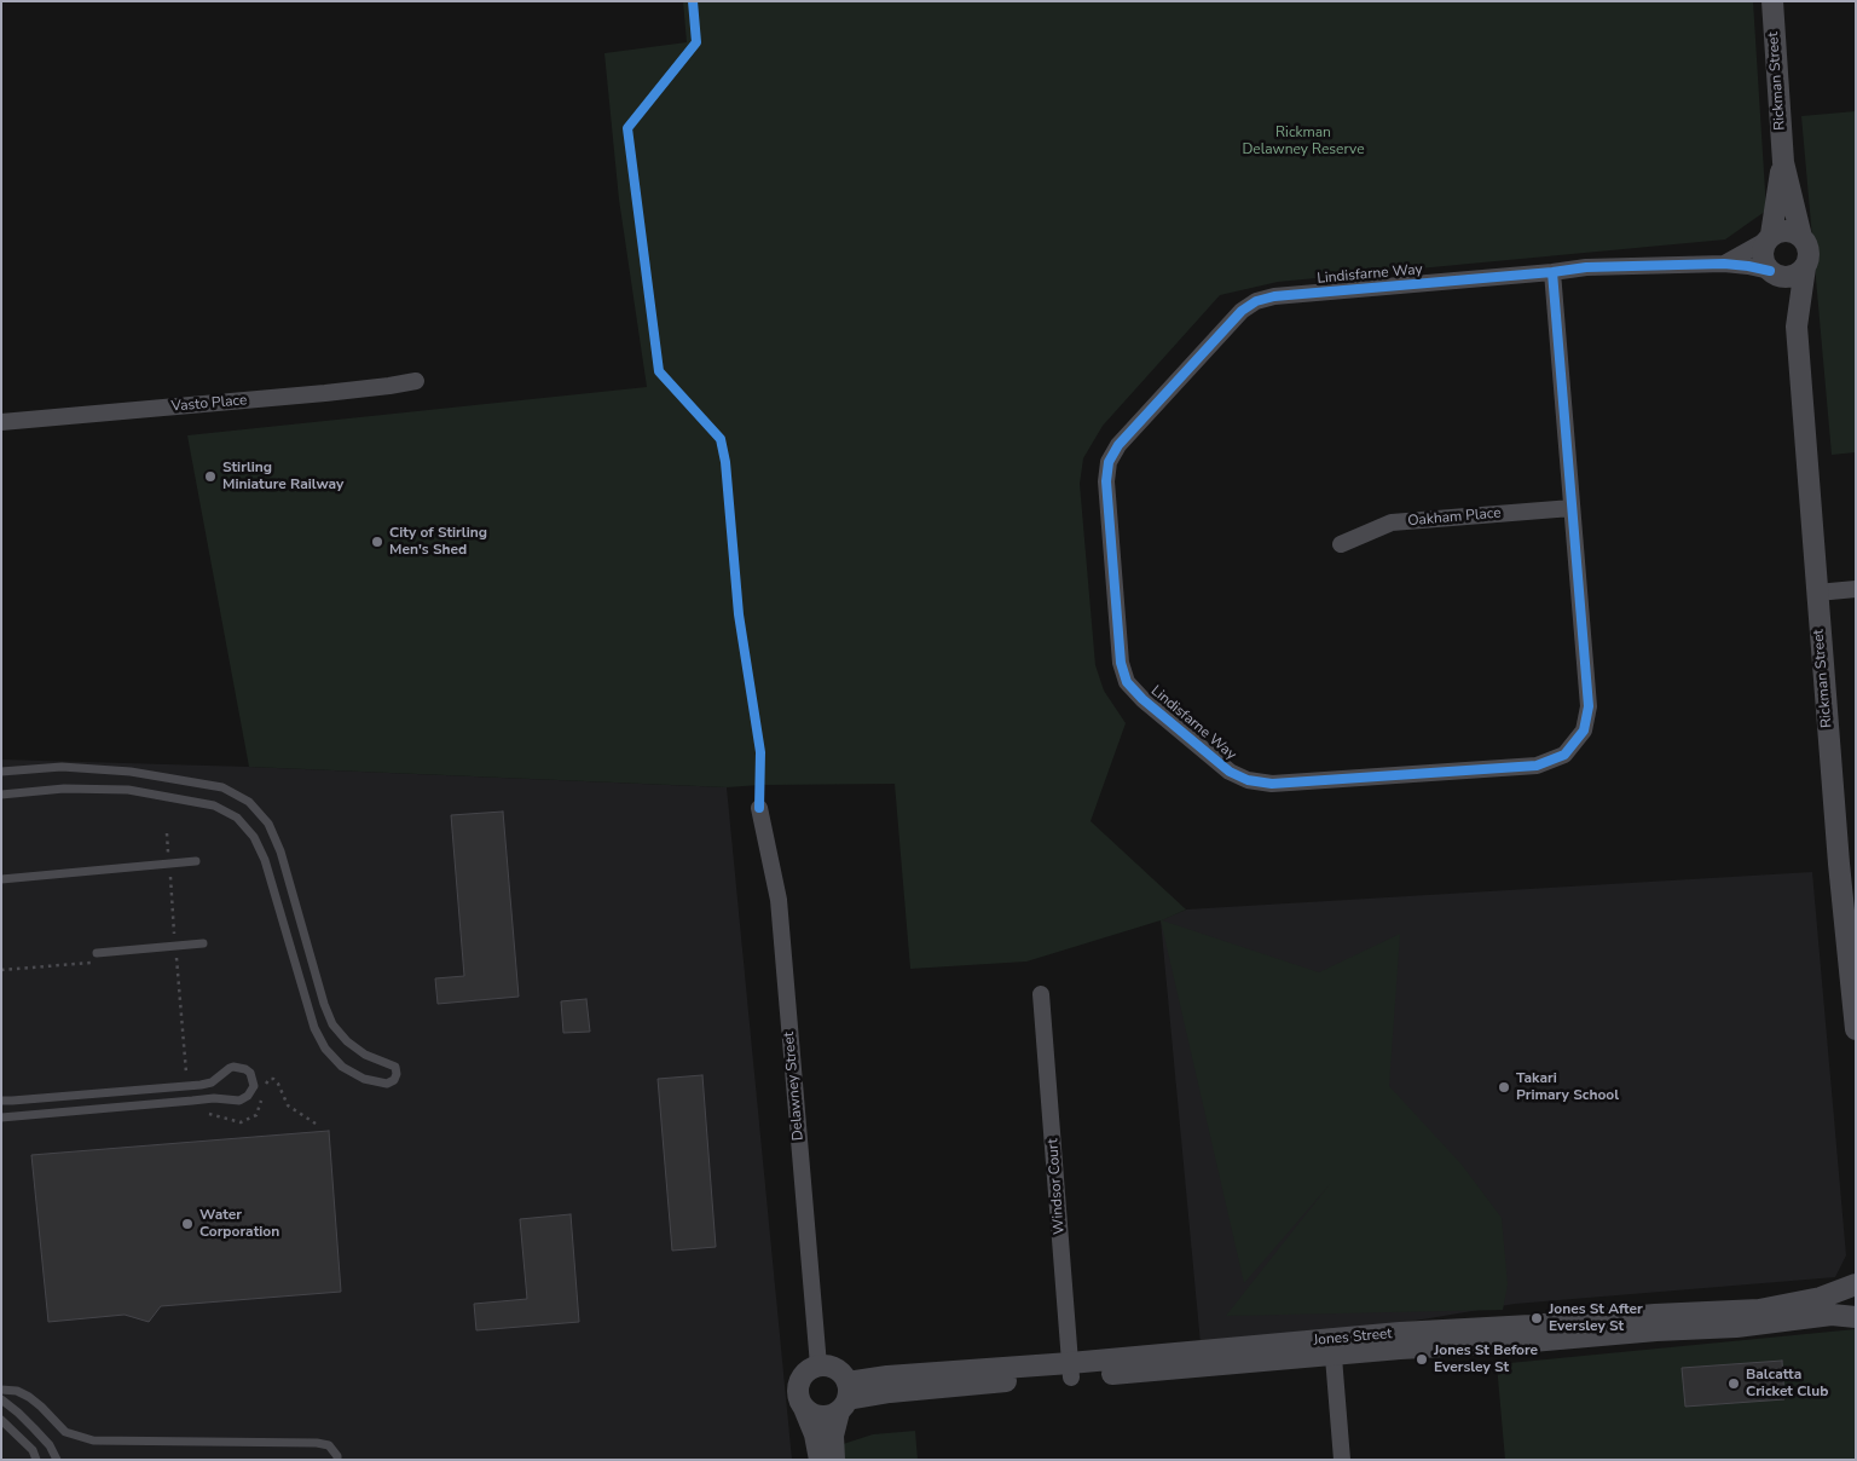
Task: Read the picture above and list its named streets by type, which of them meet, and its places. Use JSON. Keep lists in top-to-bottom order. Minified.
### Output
{"streets":{"street":["Rickman Street","Lindisfarne Way","Vasto Place","Oakham Place","Delawney Street","Windsor Court","Jones Street"]},"crossings":[["Rickman Street","Lindisfarne Way"],["Lindisfarne Way","Oakham Place"],["Delawney Street","Jones Street"],["Windsor Court","Jones Street"]],"parks":["Rickman Delawney Reserve"],"places":["Stirling Miniature Railway","City of Stirling Men's Shed","Takari Primary School","Water Corporation","Jones St After Eversley St","Jones St Before Eversley St","Balcatta Cricket Club"]}
